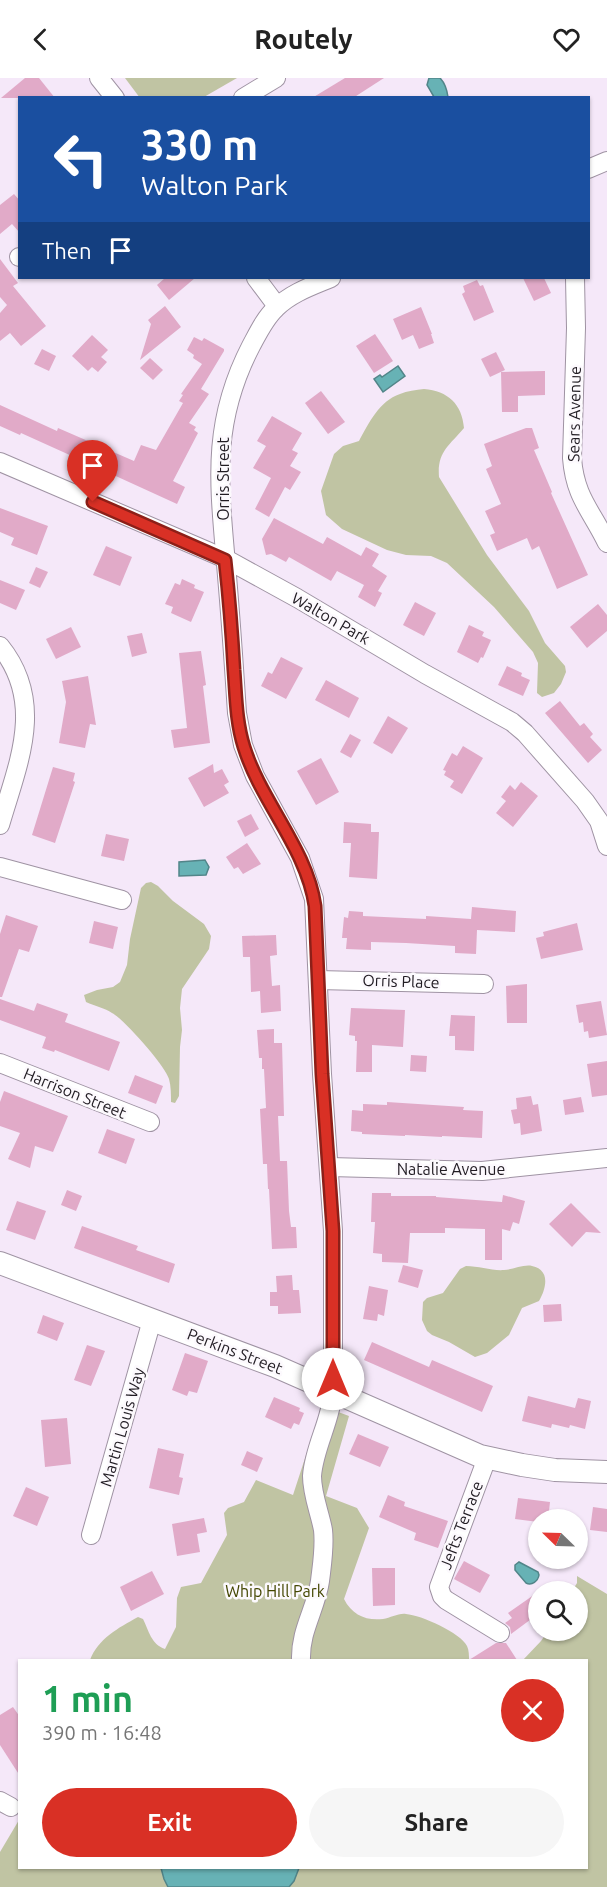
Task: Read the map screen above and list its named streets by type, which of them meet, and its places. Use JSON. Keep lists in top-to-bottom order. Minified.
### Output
{"streets":{"street":["Sears Avenue","Orris Street","Walton Park","Orris Place","Harrison Street","Natalie Avenue","Perkins Street","Martin Louis Way","Jefts Terrace"]},"crossings":[["Orris Street","Walton Park"],["Orris Street","Orris Place"],["Orris Street","Natalie Avenue"],["Orris Street","Perkins Street"],["Perkins Street","Martin Louis Way"],["Perkins Street","Jefts Terrace"]],"parks":["Whip Hill Park"],"north":"top left","page":{"header":"Routely","turn":["330 m","Walton Park"],"then":"Then","heading":["1 min","390 m · 16:48"],"buttons":["Exit","Share"]}}
